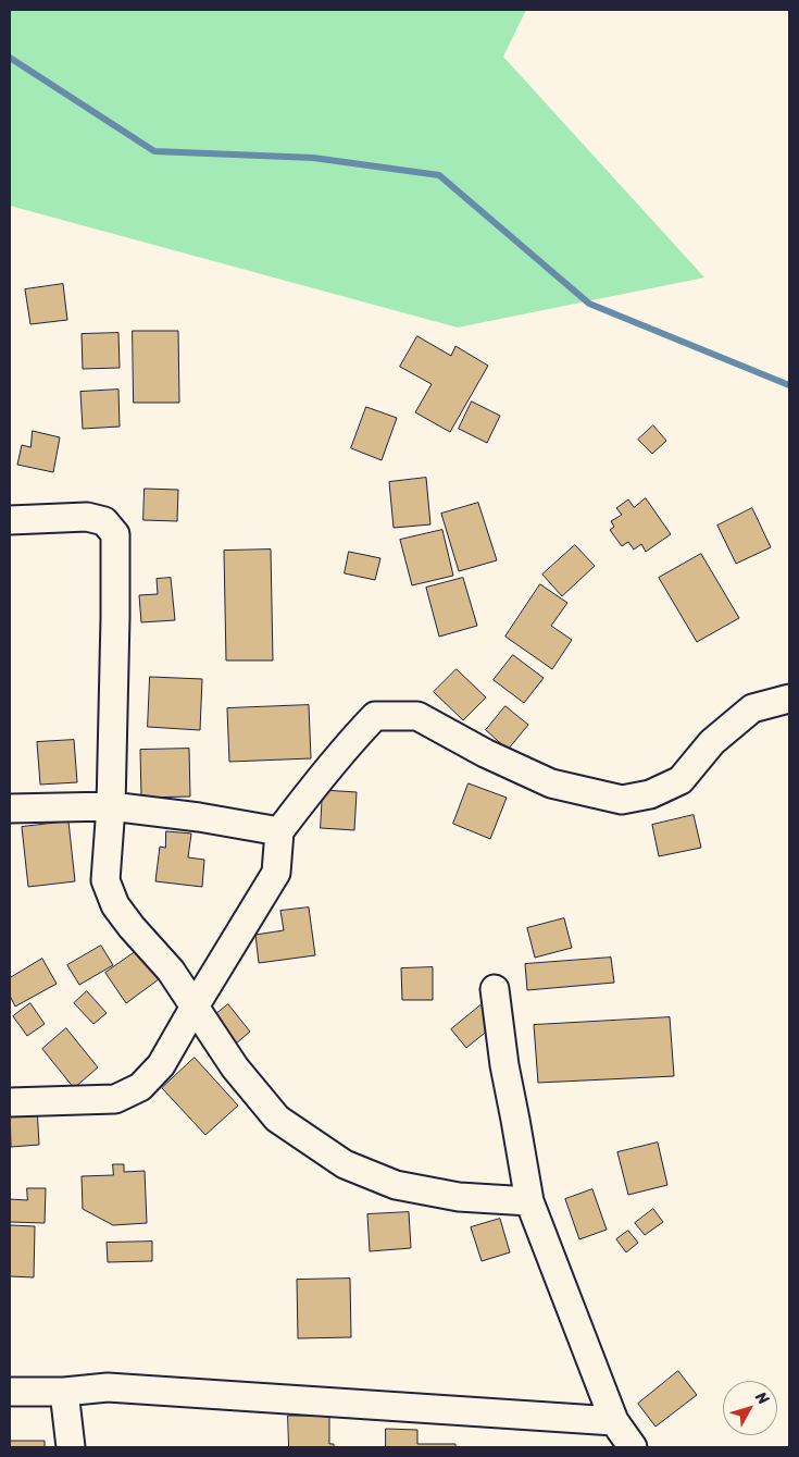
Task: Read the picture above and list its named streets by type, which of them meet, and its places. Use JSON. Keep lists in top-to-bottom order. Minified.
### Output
{"north":"top right"}
